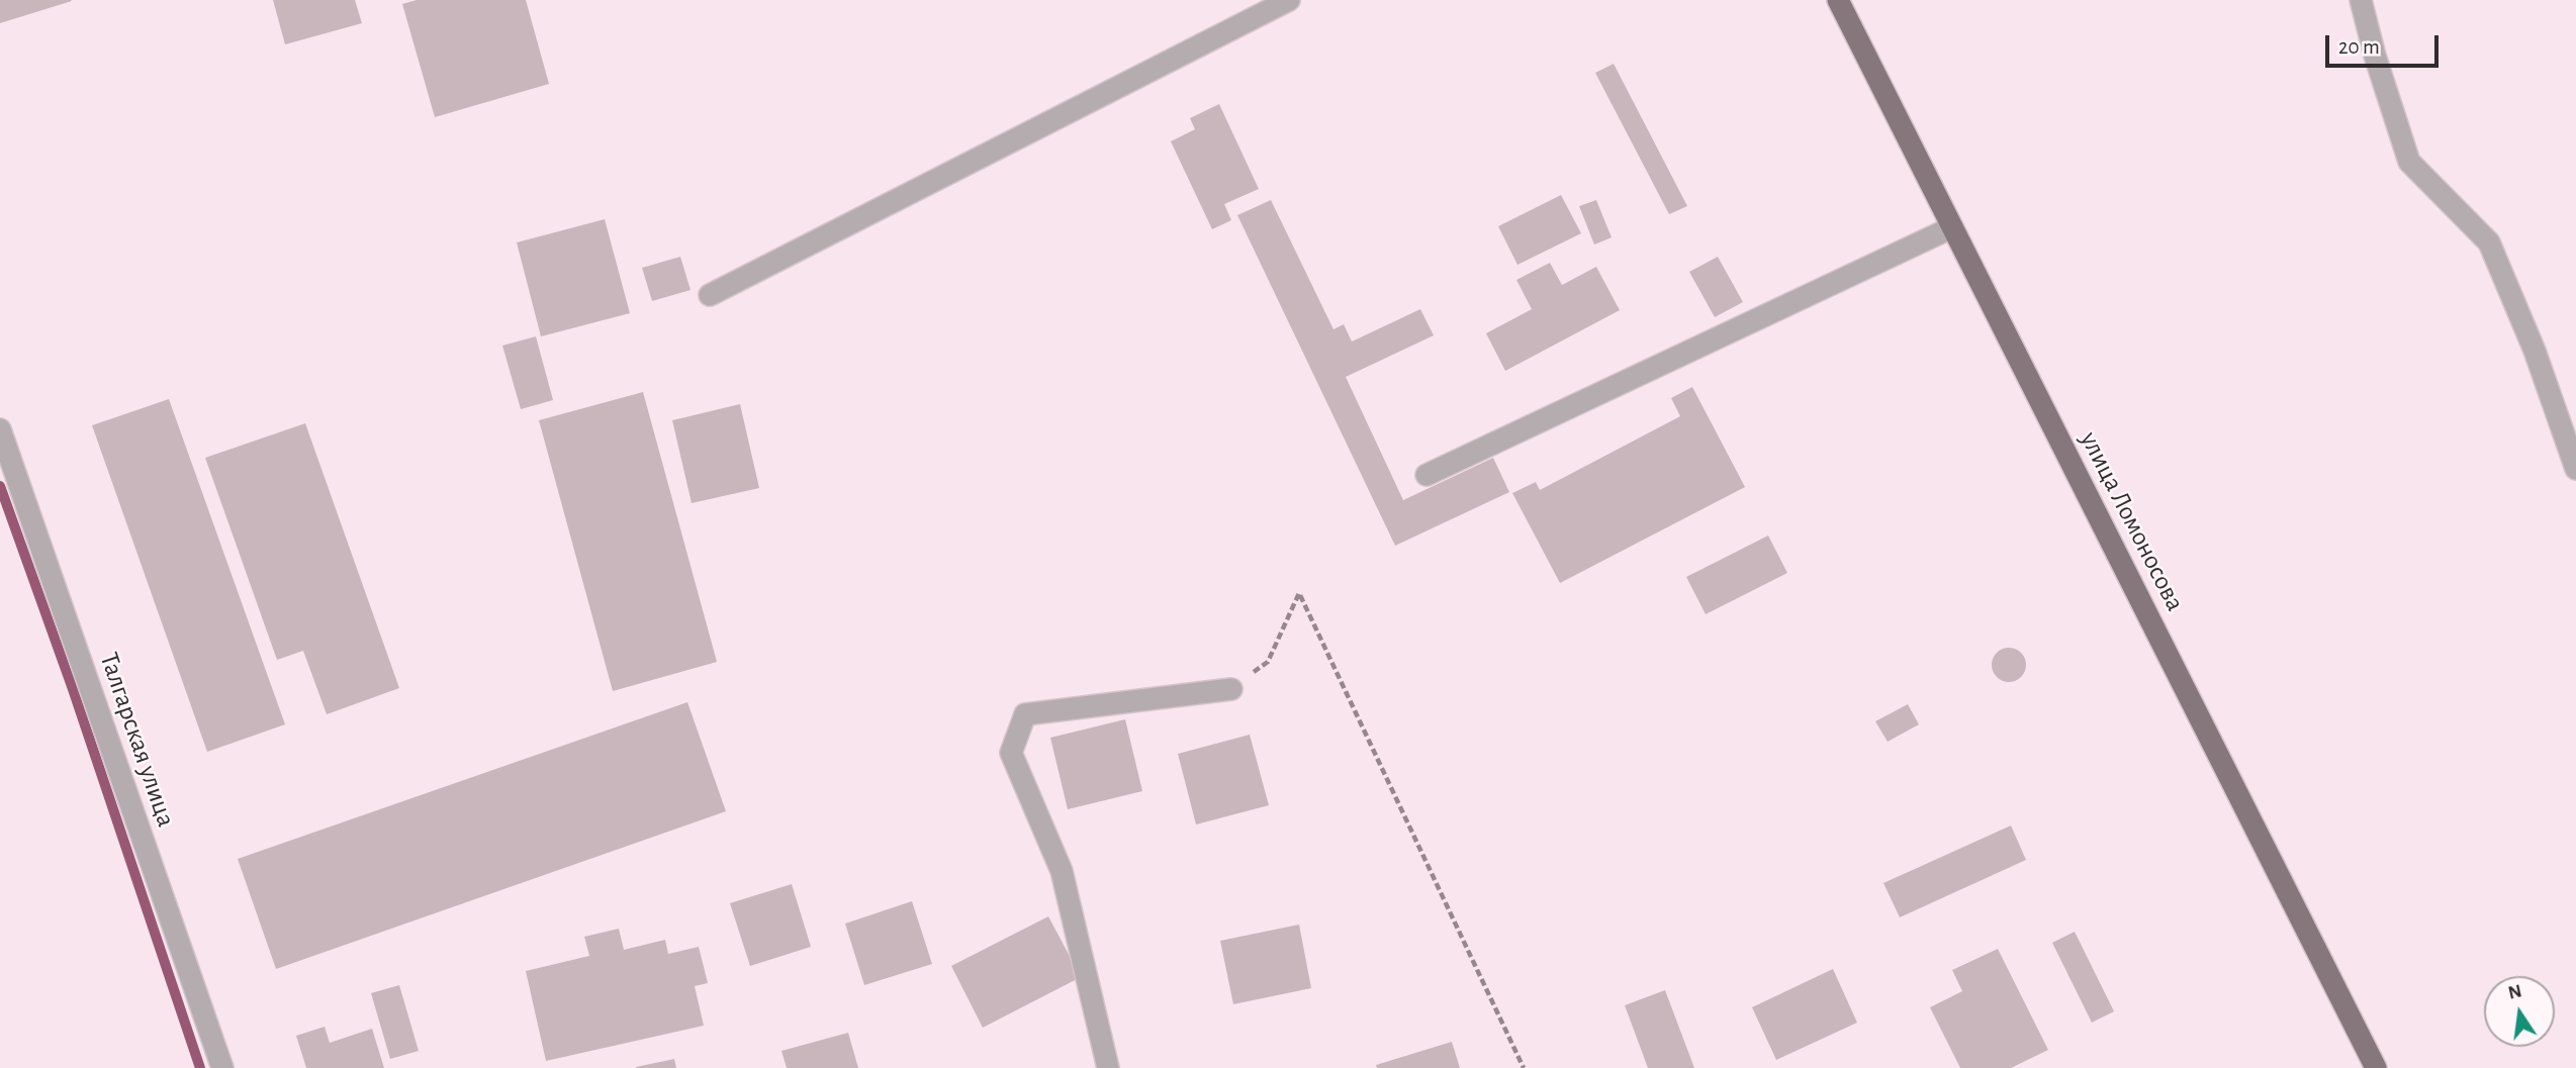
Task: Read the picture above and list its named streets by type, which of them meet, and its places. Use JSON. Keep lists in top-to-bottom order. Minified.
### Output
{"streets":{"main road":["улица Ломоносова"],"street":["Талгарская улица"]},"scale_bar":"20 m","north":"top"}
